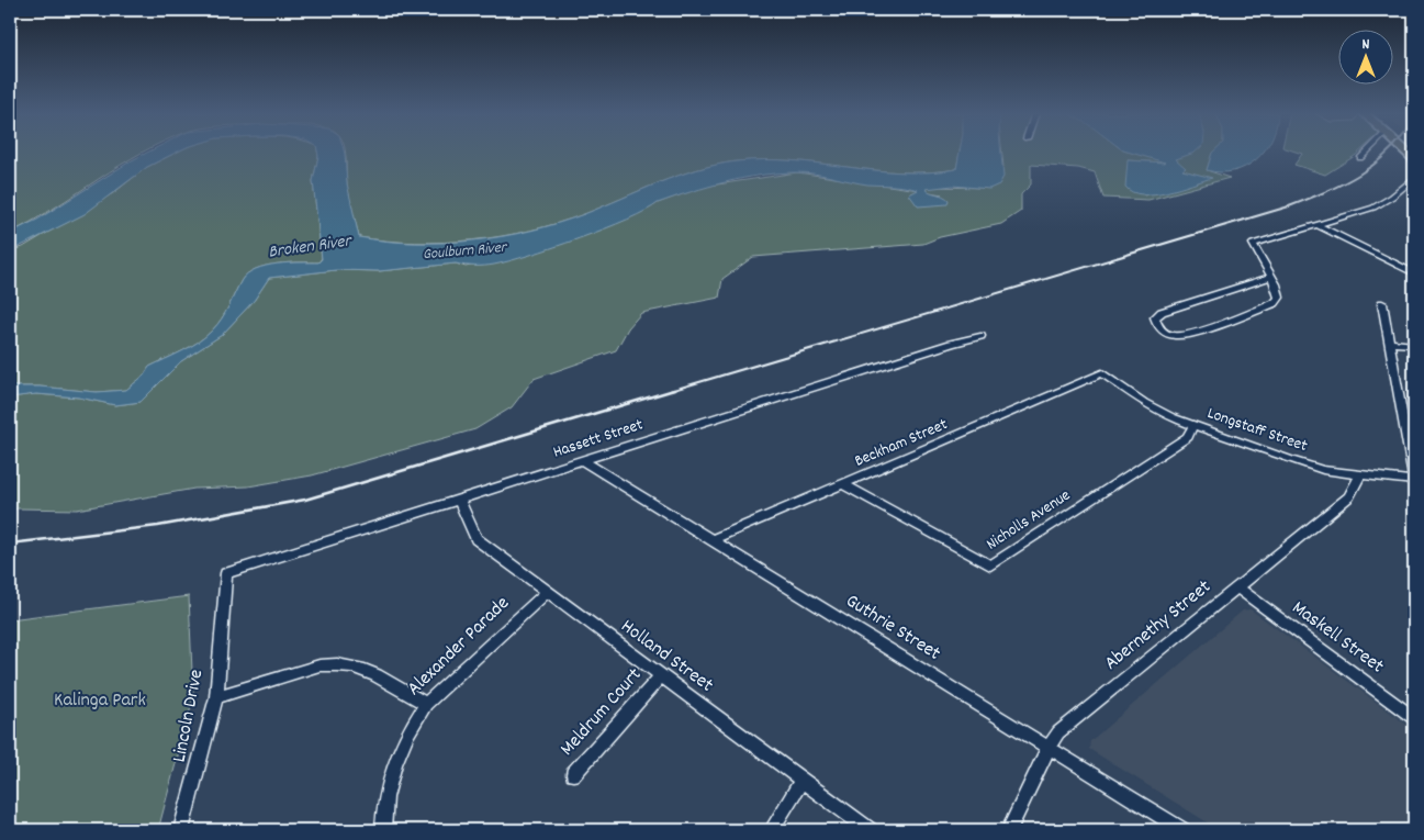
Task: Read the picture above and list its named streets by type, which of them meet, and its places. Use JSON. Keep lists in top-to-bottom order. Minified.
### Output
{"streets":{"street":["Longstaff Street","Hassett Street","Beckham Street","Nicholls Avenue","Abernethy Street","Guthrie Street","Maskell Street","Alexander Parade","Holland Street","Meldrum Court","Lincoln Drive"]},"crossings":[["Longstaff Street","Beckham Street"],["Longstaff Street","Nicholls Avenue"],["Longstaff Street","Abernethy Street"],["Hassett Street","Guthrie Street"],["Hassett Street","Holland Street"],["Hassett Street","Lincoln Drive"],["Beckham Street","Nicholls Avenue"],["Beckham Street","Guthrie Street"],["Abernethy Street","Guthrie Street"],["Abernethy Street","Maskell Street"],["Alexander Parade","Holland Street"],["Holland Street","Meldrum Court"]],"water":["Broken River","Goulburn River"],"parks":["Kalinga Park"],"north":"top"}
